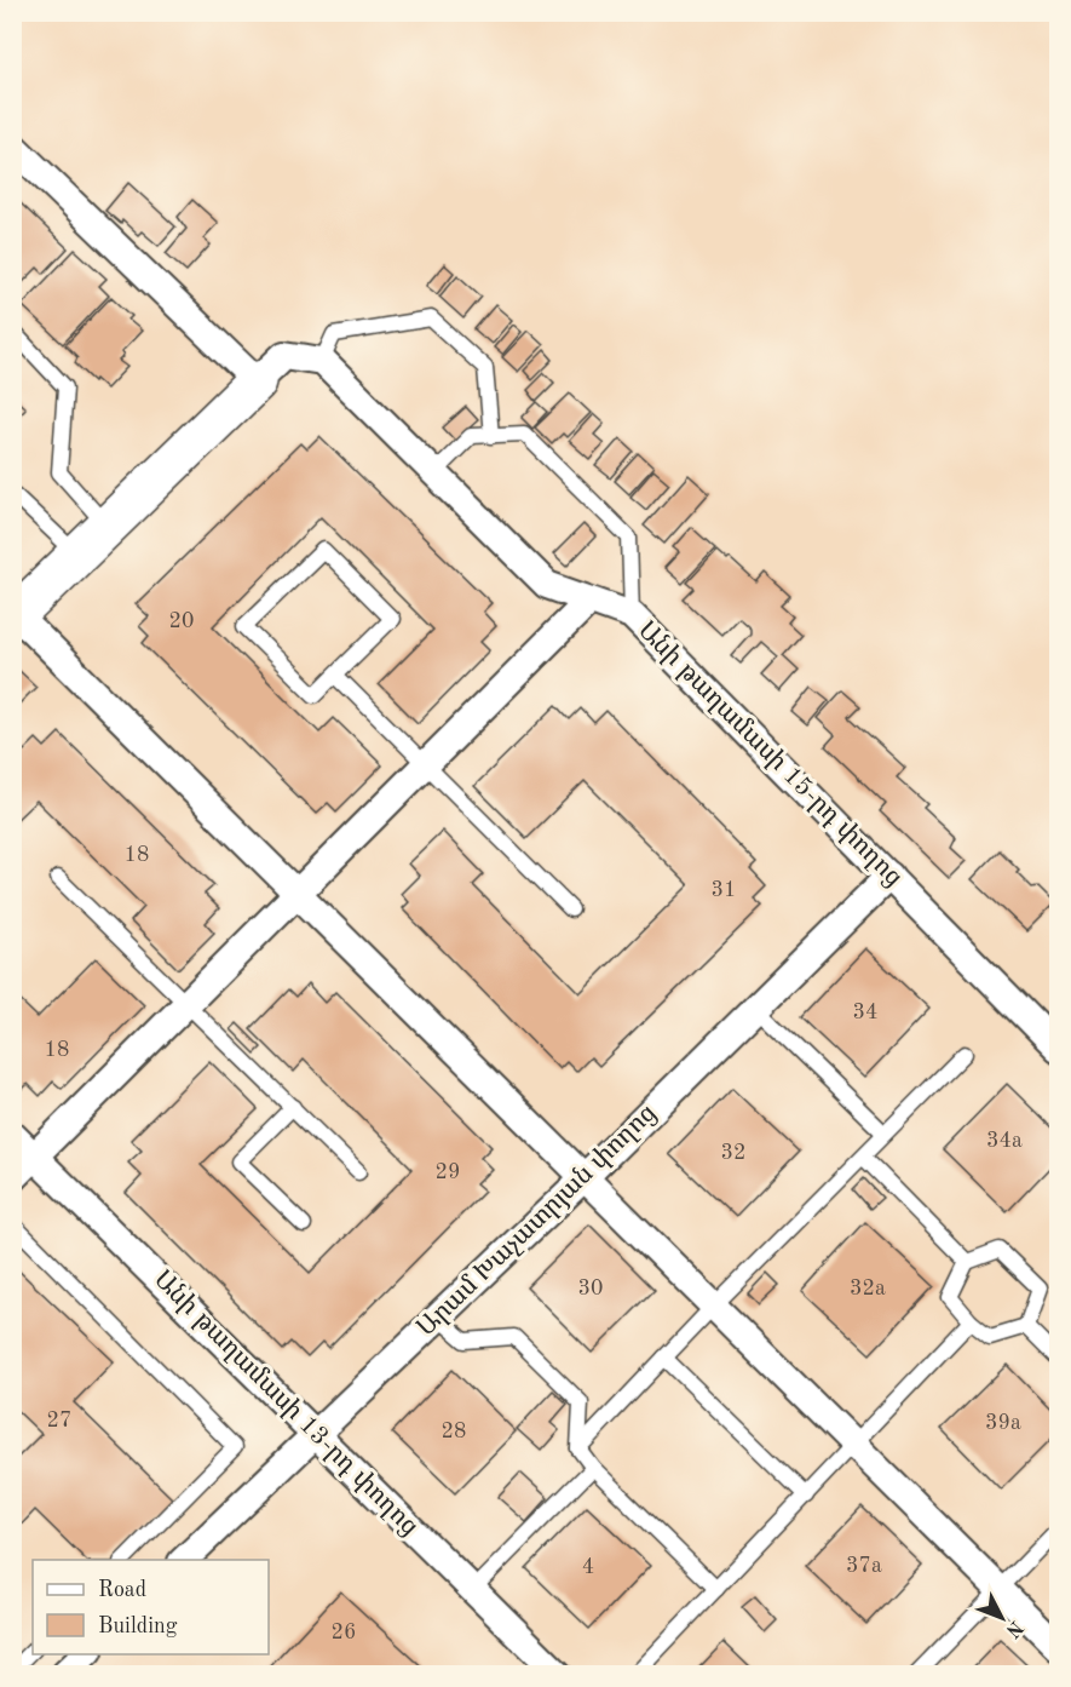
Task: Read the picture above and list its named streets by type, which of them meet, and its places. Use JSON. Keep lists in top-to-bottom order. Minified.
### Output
{"streets":{"street":["Անի թաղամասի 15-րդ փողոց","Արամ Խաչատրյան փողոց","Անի թաղամասի 13-րդ փողոց"]},"crossings":[["Անի թաղամասի 15-րդ փողոց","Արամ Խաչատրյան փողոց"],["Արամ Խաչատրյան փողոց","Անի թաղամասի 13-րդ փողոց"]],"house_numbers":["20","18","31","34","18","34a","32","29","30","32a","27","39a","28","37a","4","26"],"legend":["Road","Building"],"north":"bottom right"}
